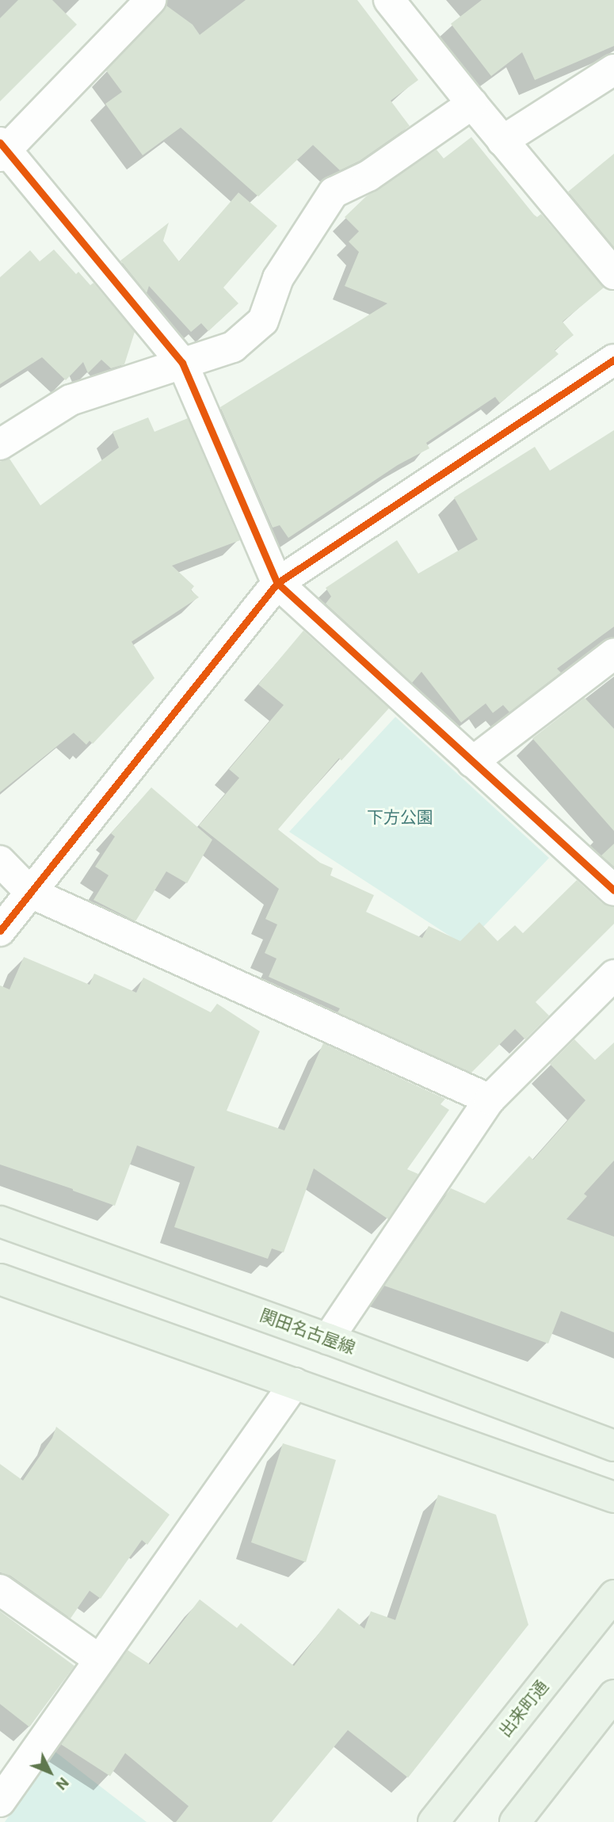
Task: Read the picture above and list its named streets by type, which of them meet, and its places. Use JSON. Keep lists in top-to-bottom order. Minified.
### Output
{"streets":{"main road":["関田名古屋線","出来町通"]},"parks":["下方公園"],"north":"bottom right"}
